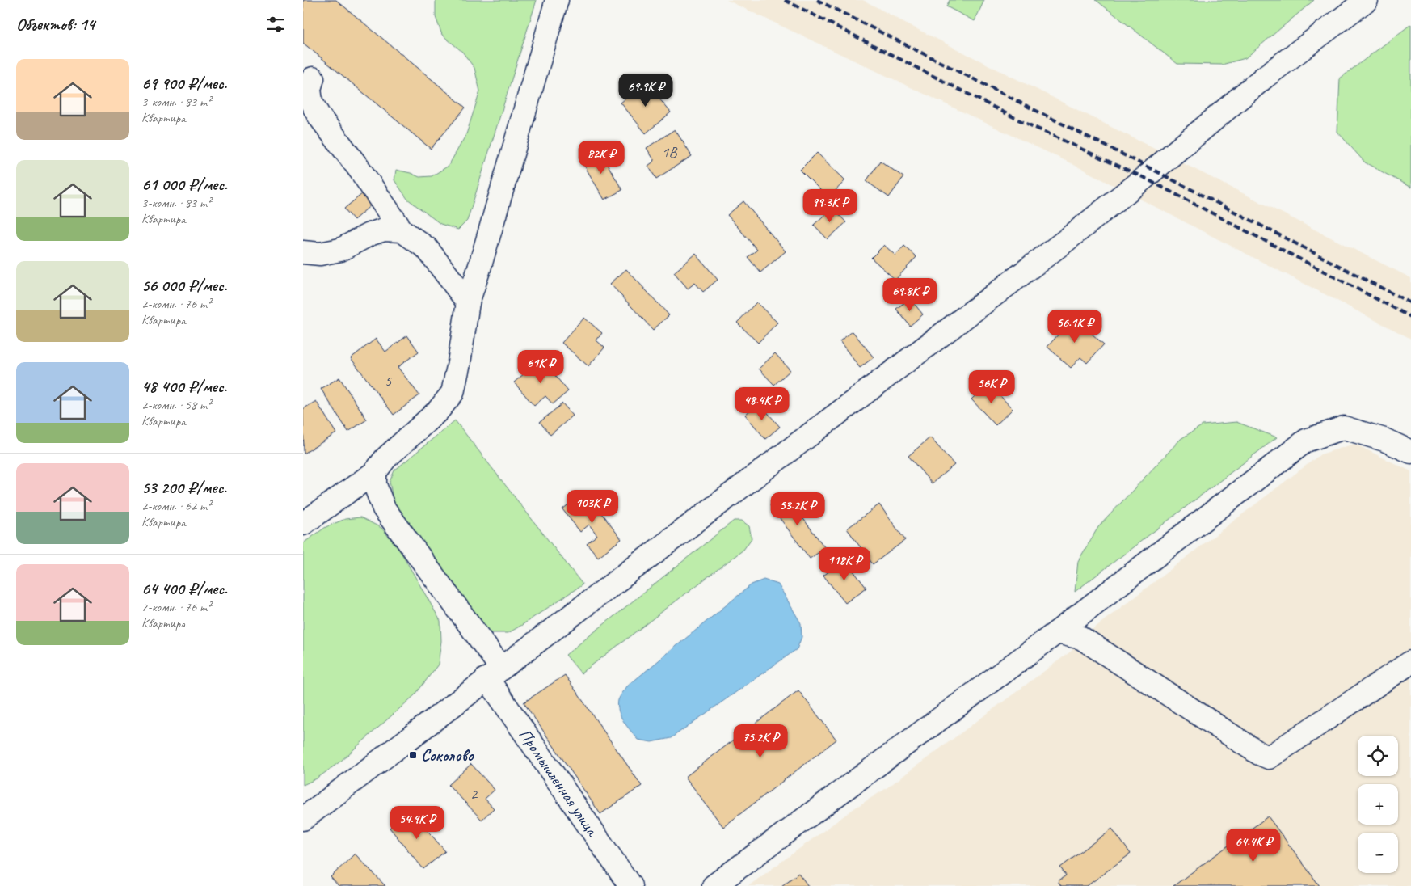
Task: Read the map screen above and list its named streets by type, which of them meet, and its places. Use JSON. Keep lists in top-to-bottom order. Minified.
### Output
{"streets":{"main road":["Промышленная улица"]},"places":{"transit":["Соколово"]},"house_numbers":["1В","5","2"],"page":{"heading":"Объектов: 14","list":[{"name":"69 900 ₽/мес.","note":"3-комн. · 83 m² · Квартира"},{"name":"61 000 ₽/мес.","note":"3-комн. · 83 m² · Квартира"},{"name":"56 000 ₽/мес.","note":"2-комн. · 76 m² · Квартира"},{"name":"48 400 ₽/мес.","note":"2-комн. · 58 m² · Квартира"},{"name":"53 200 ₽/мес.","note":"2-комн. · 62 m² · Квартира"},{"name":"64 400 ₽/мес.","note":"2-комн. · 76 m² · Квартира"}],"price":["69.9K ₽","82K ₽","99.3K ₽","69.8K ₽","56.1K ₽","61K ₽","56K ₽","48.4K ₽","103K ₽","53.2K ₽","118K ₽","75.2K ₽","54.9K ₽","64.4K ₽"],"map_buttons":["+","−"]}}
